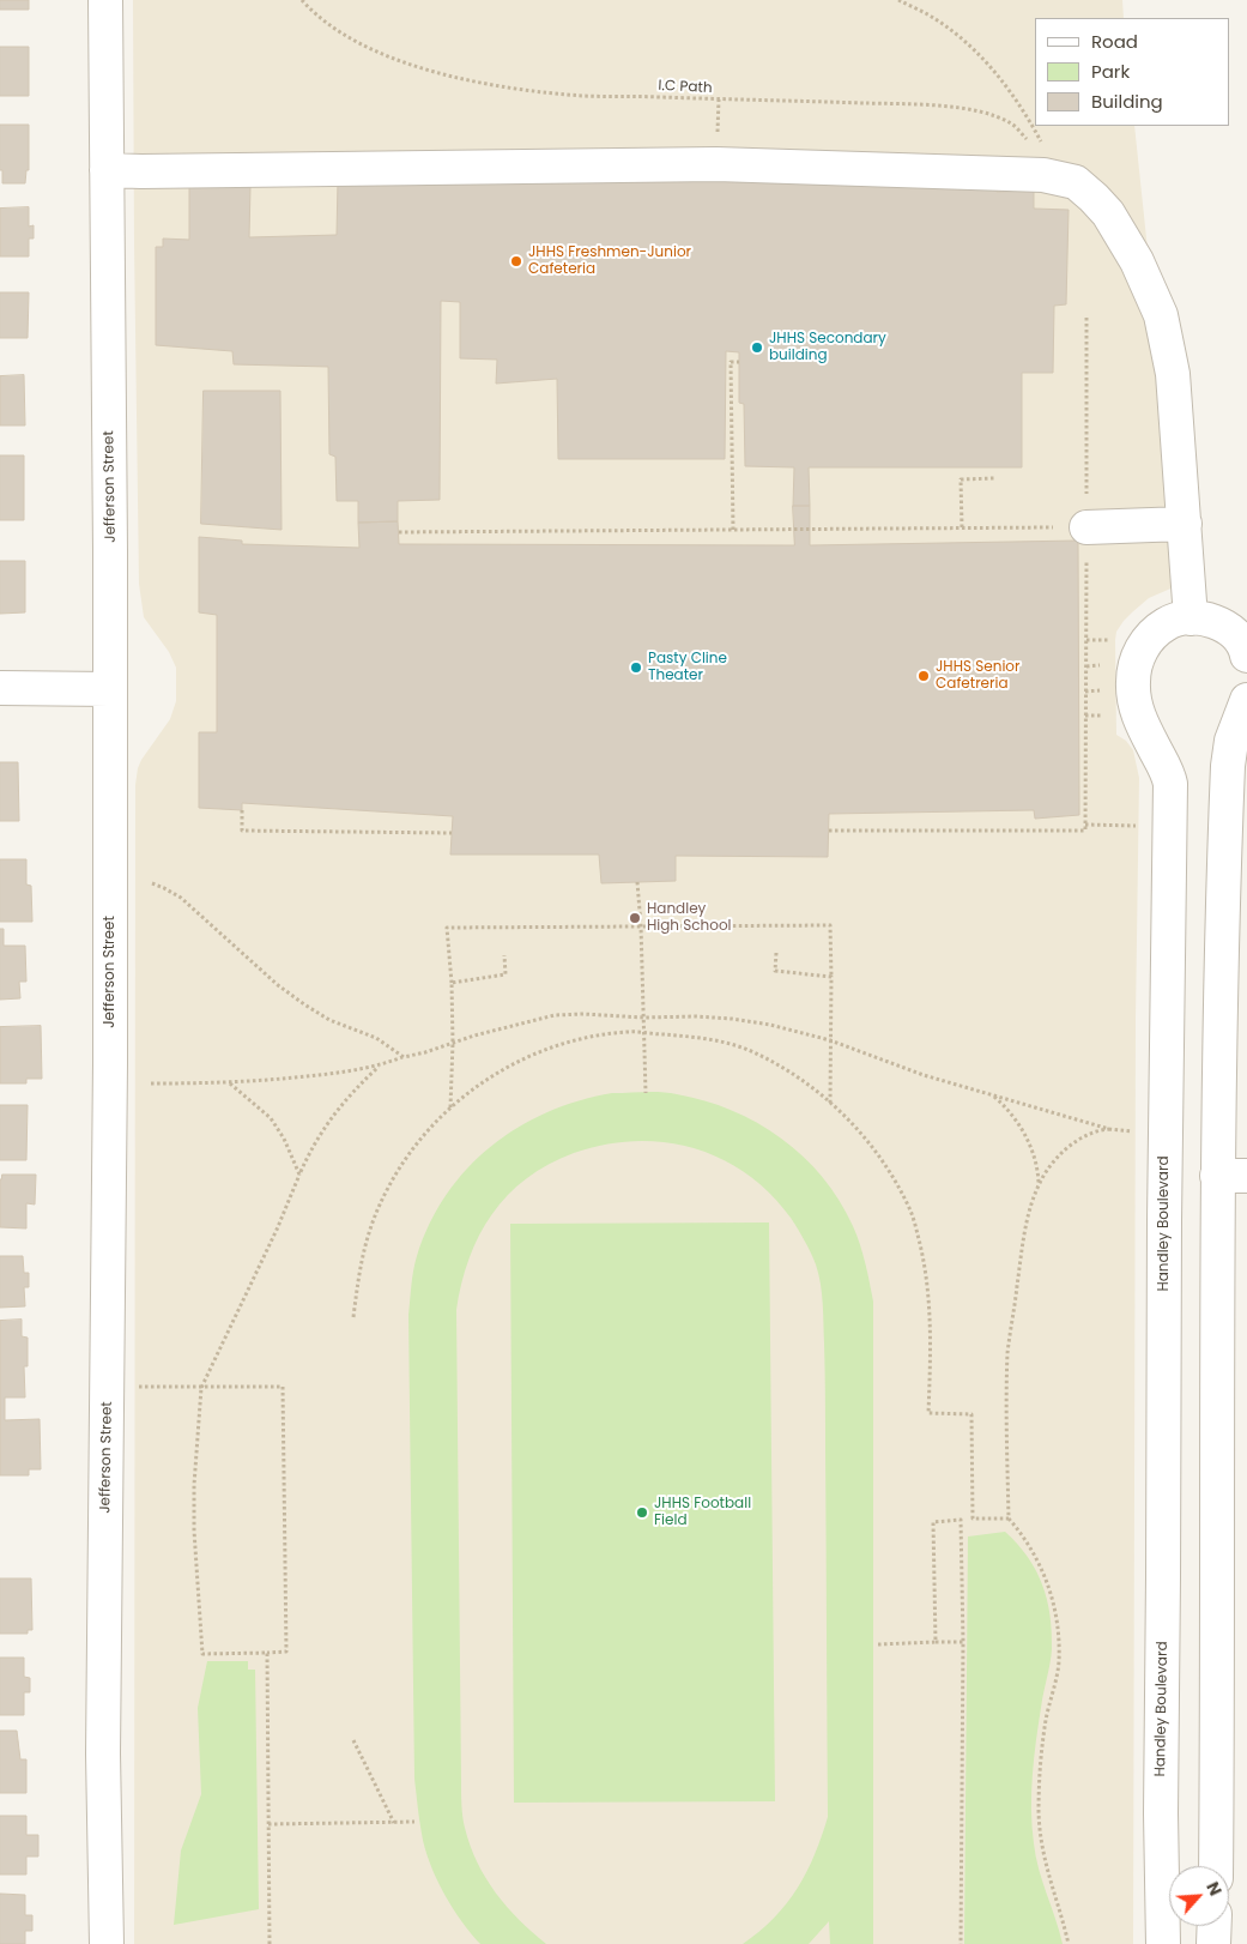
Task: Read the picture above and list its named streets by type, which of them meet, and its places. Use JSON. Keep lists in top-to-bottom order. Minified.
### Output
{"streets":{"street":["Jefferson Street","Handley Boulevard"],"path":["I.C Path"]},"places":["JHHS Freshmen-Junior Cafeteria","JHHS Secondary building","Pasty Cline Theater","JHHS Senior Cafetreria","Handley High School","JHHS Football Field"],"legend":["Road","Park","Building"],"north":"top right"}
